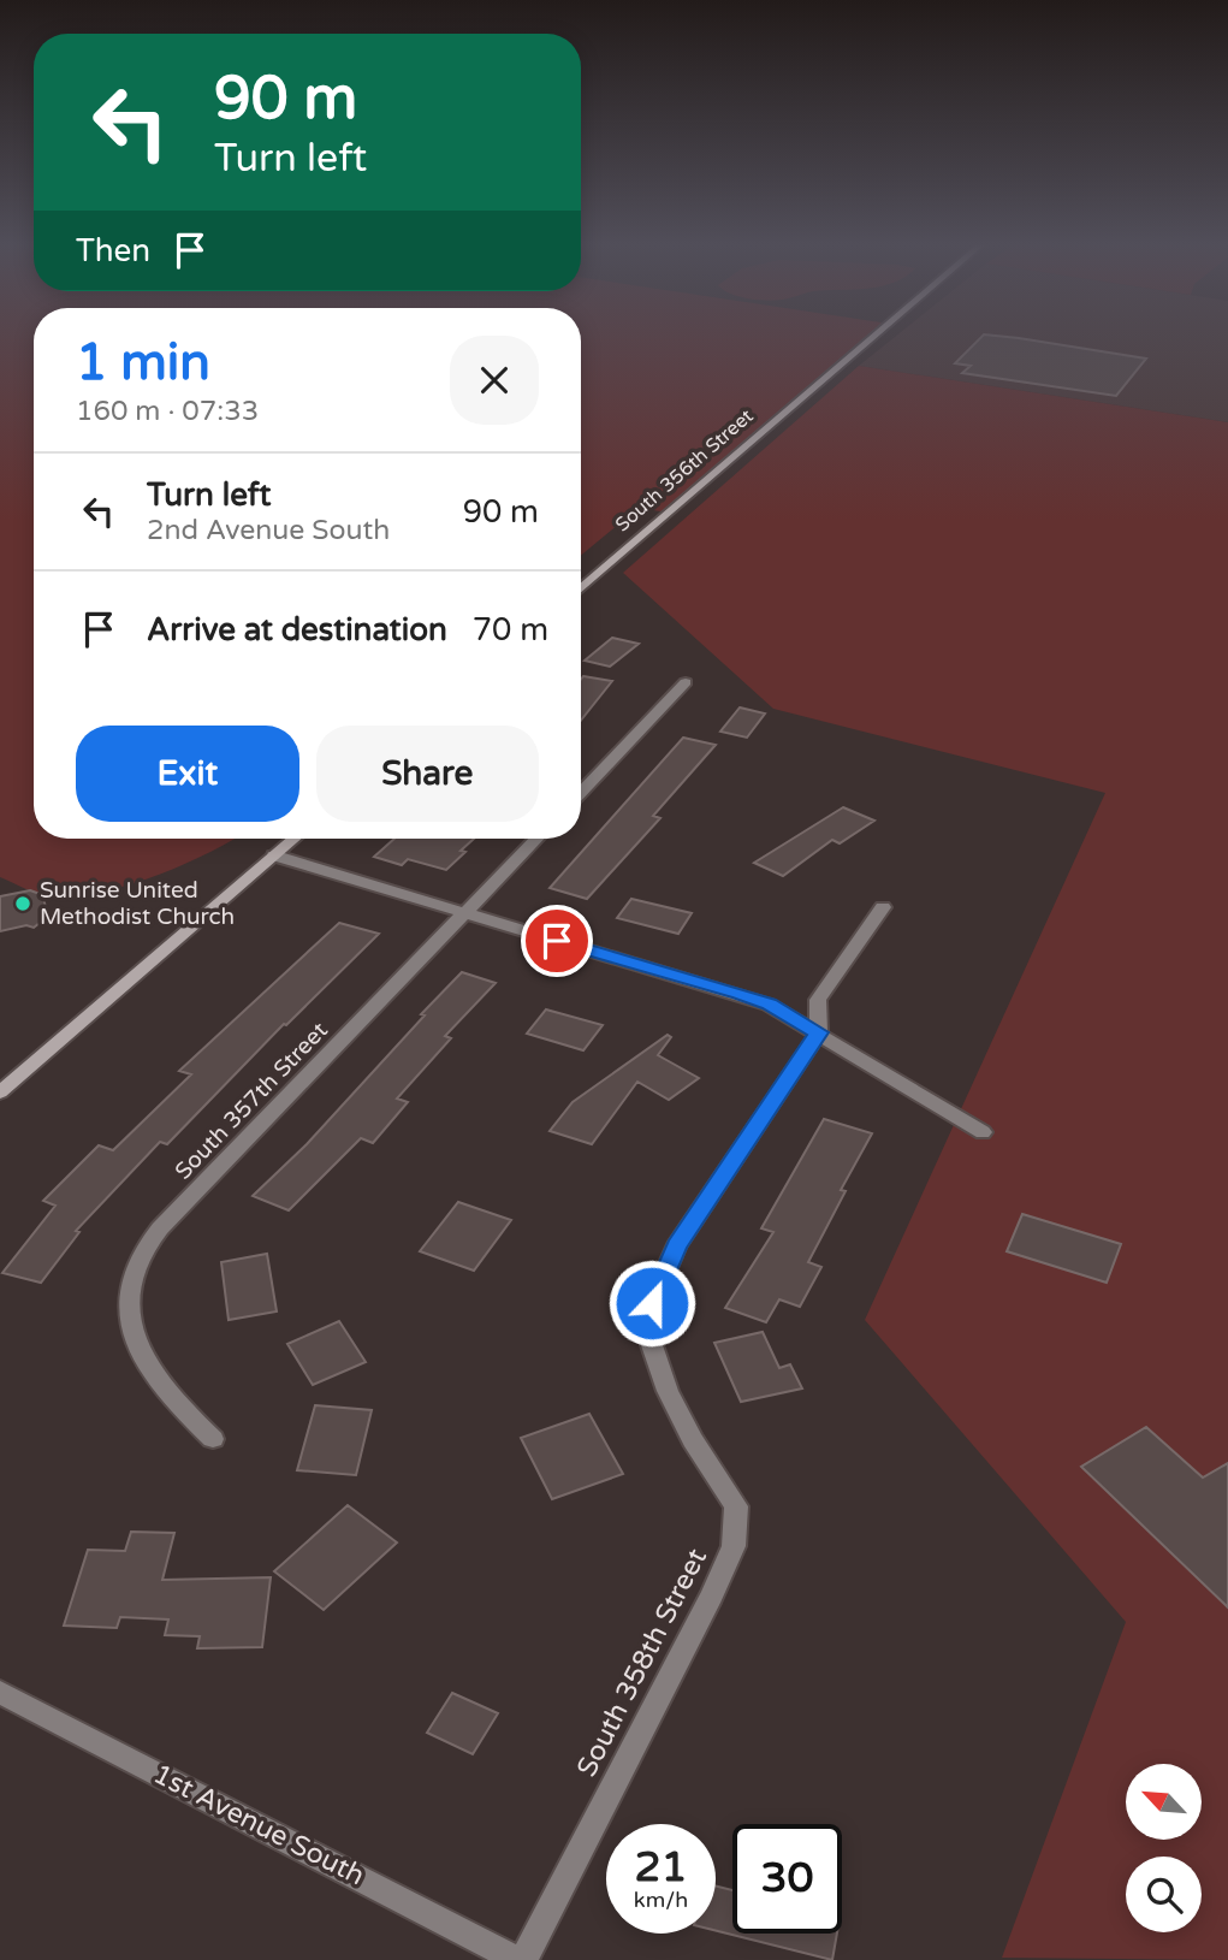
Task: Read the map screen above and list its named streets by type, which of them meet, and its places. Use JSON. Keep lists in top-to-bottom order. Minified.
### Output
{"streets":{"main road":["South 356th Street"],"street":["South 357th Street","South 358th Street","1st Avenue South"]},"crossings":[["South 358th Street","1st Avenue South"]],"places":["Sunrise United Methodist Church"],"north":"top left","page":{"turn":["90 m","Turn left"],"then":"Then","heading":["1 min","160 m · 07:33"],"list":[{"name":"Turn left","note":"2nd Avenue South","value":"90 m"},{"name":"Arrive at destination","value":"70 m"}],"buttons":["Exit","Share"],"speed":"21 km/h","limit":"30"}}
